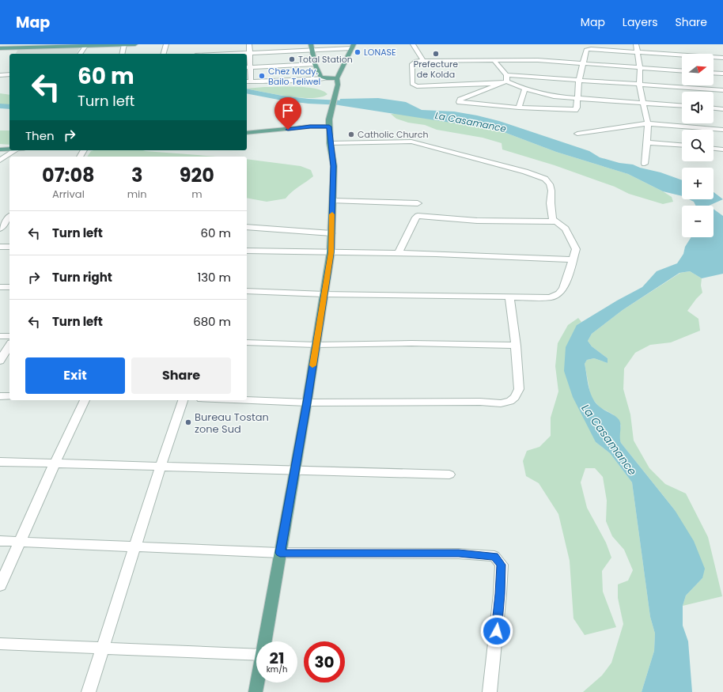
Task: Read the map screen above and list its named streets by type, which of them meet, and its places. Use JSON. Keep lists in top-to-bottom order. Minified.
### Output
{"water":["La Casamance"],"places":["LONASE","Prefecture de Kolda","Total Station","Chez Mody. Bailo Teliwel","Catholic Church","Bureau Tostan zone Sud"],"north":"right","page":{"header":"Map","nav":["Map","Layers","Share"],"map_buttons":["+","−"],"turn":["60 m","Turn left"],"then":"Then","eta":["07:08","Arrival","3","min","920","m"],"list":[{"name":"Turn left","value":"60 m"},{"name":"Turn right","value":"130 m"},{"name":"Turn left","value":"680 m"}],"buttons":["Exit","Share"],"speed":"21 km/h","limit":"30"}}
